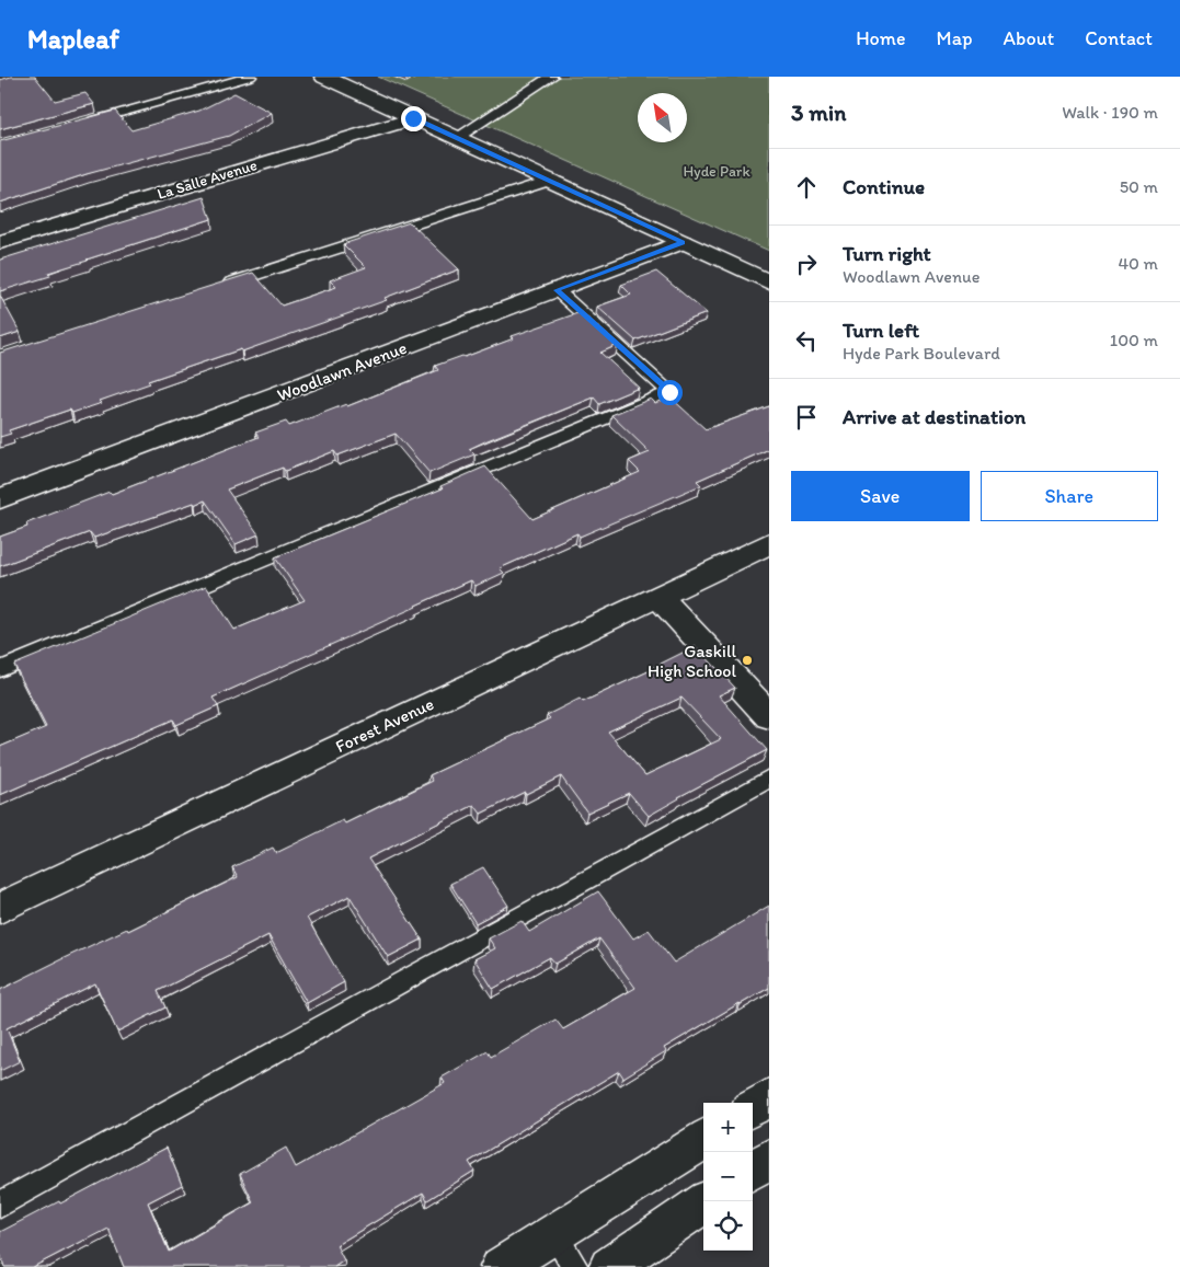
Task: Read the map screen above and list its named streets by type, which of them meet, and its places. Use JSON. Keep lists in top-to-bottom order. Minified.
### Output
{"streets":{"street":["La Salle Avenue","Woodlawn Avenue","Forest Avenue"]},"parks":["Hyde Park"],"places":["Gaskill High School"],"north":"top left","page":{"header":"Mapleaf","nav":["Home","Map","About","Contact"],"heading":["3 min","Walk · 190 m"],"list":[["Continue","50 m"],["Turn right","Woodlawn Avenue","40 m"],["Turn left","Hyde Park Boulevard","100 m"],"Arrive at destination"],"buttons":["Save","Share"],"map_buttons":["+","−"]}}
